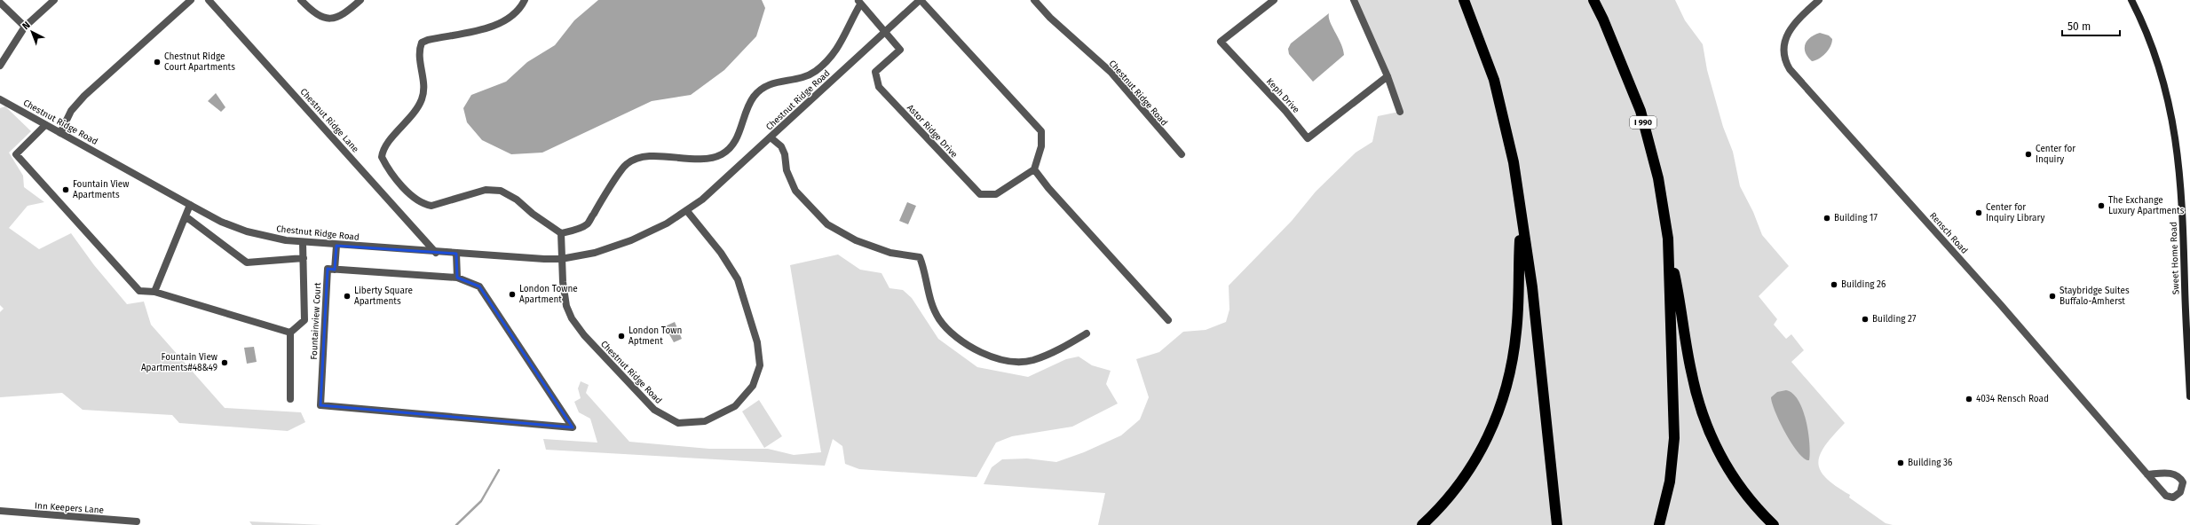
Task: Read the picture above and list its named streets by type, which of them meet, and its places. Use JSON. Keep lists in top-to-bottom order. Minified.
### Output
{"streets":{"highway":["I 990"],"main road":["Sweet Home Road"],"street":["Chestnut Ridge Road","Keph Drive","Chestnut Ridge Lane","Astor Ridge Drive","Rensch Road","Fountainview Court","Inn Keepers Lane"]},"crossings":[["Chestnut Ridge Road","Chestnut Ridge Lane"],["Chestnut Ridge Road","Astor Ridge Drive"]],"places":["Chestnut Ridge Court Apartments","Center for Inquiry","Fountain View Apartments","The Exchange Luxury Apartments","Center for Inquiry Library","Building 17","Building 26","London Towne Apartment","Liberty Square Apartments","Staybridge Suites Buffalo-Amherst","Building 27","London Town Aptment","Fountain View Apartments#48&49","4034 Rensch Road","Building 36"],"scale_bar":"50 m","north":"top left"}
